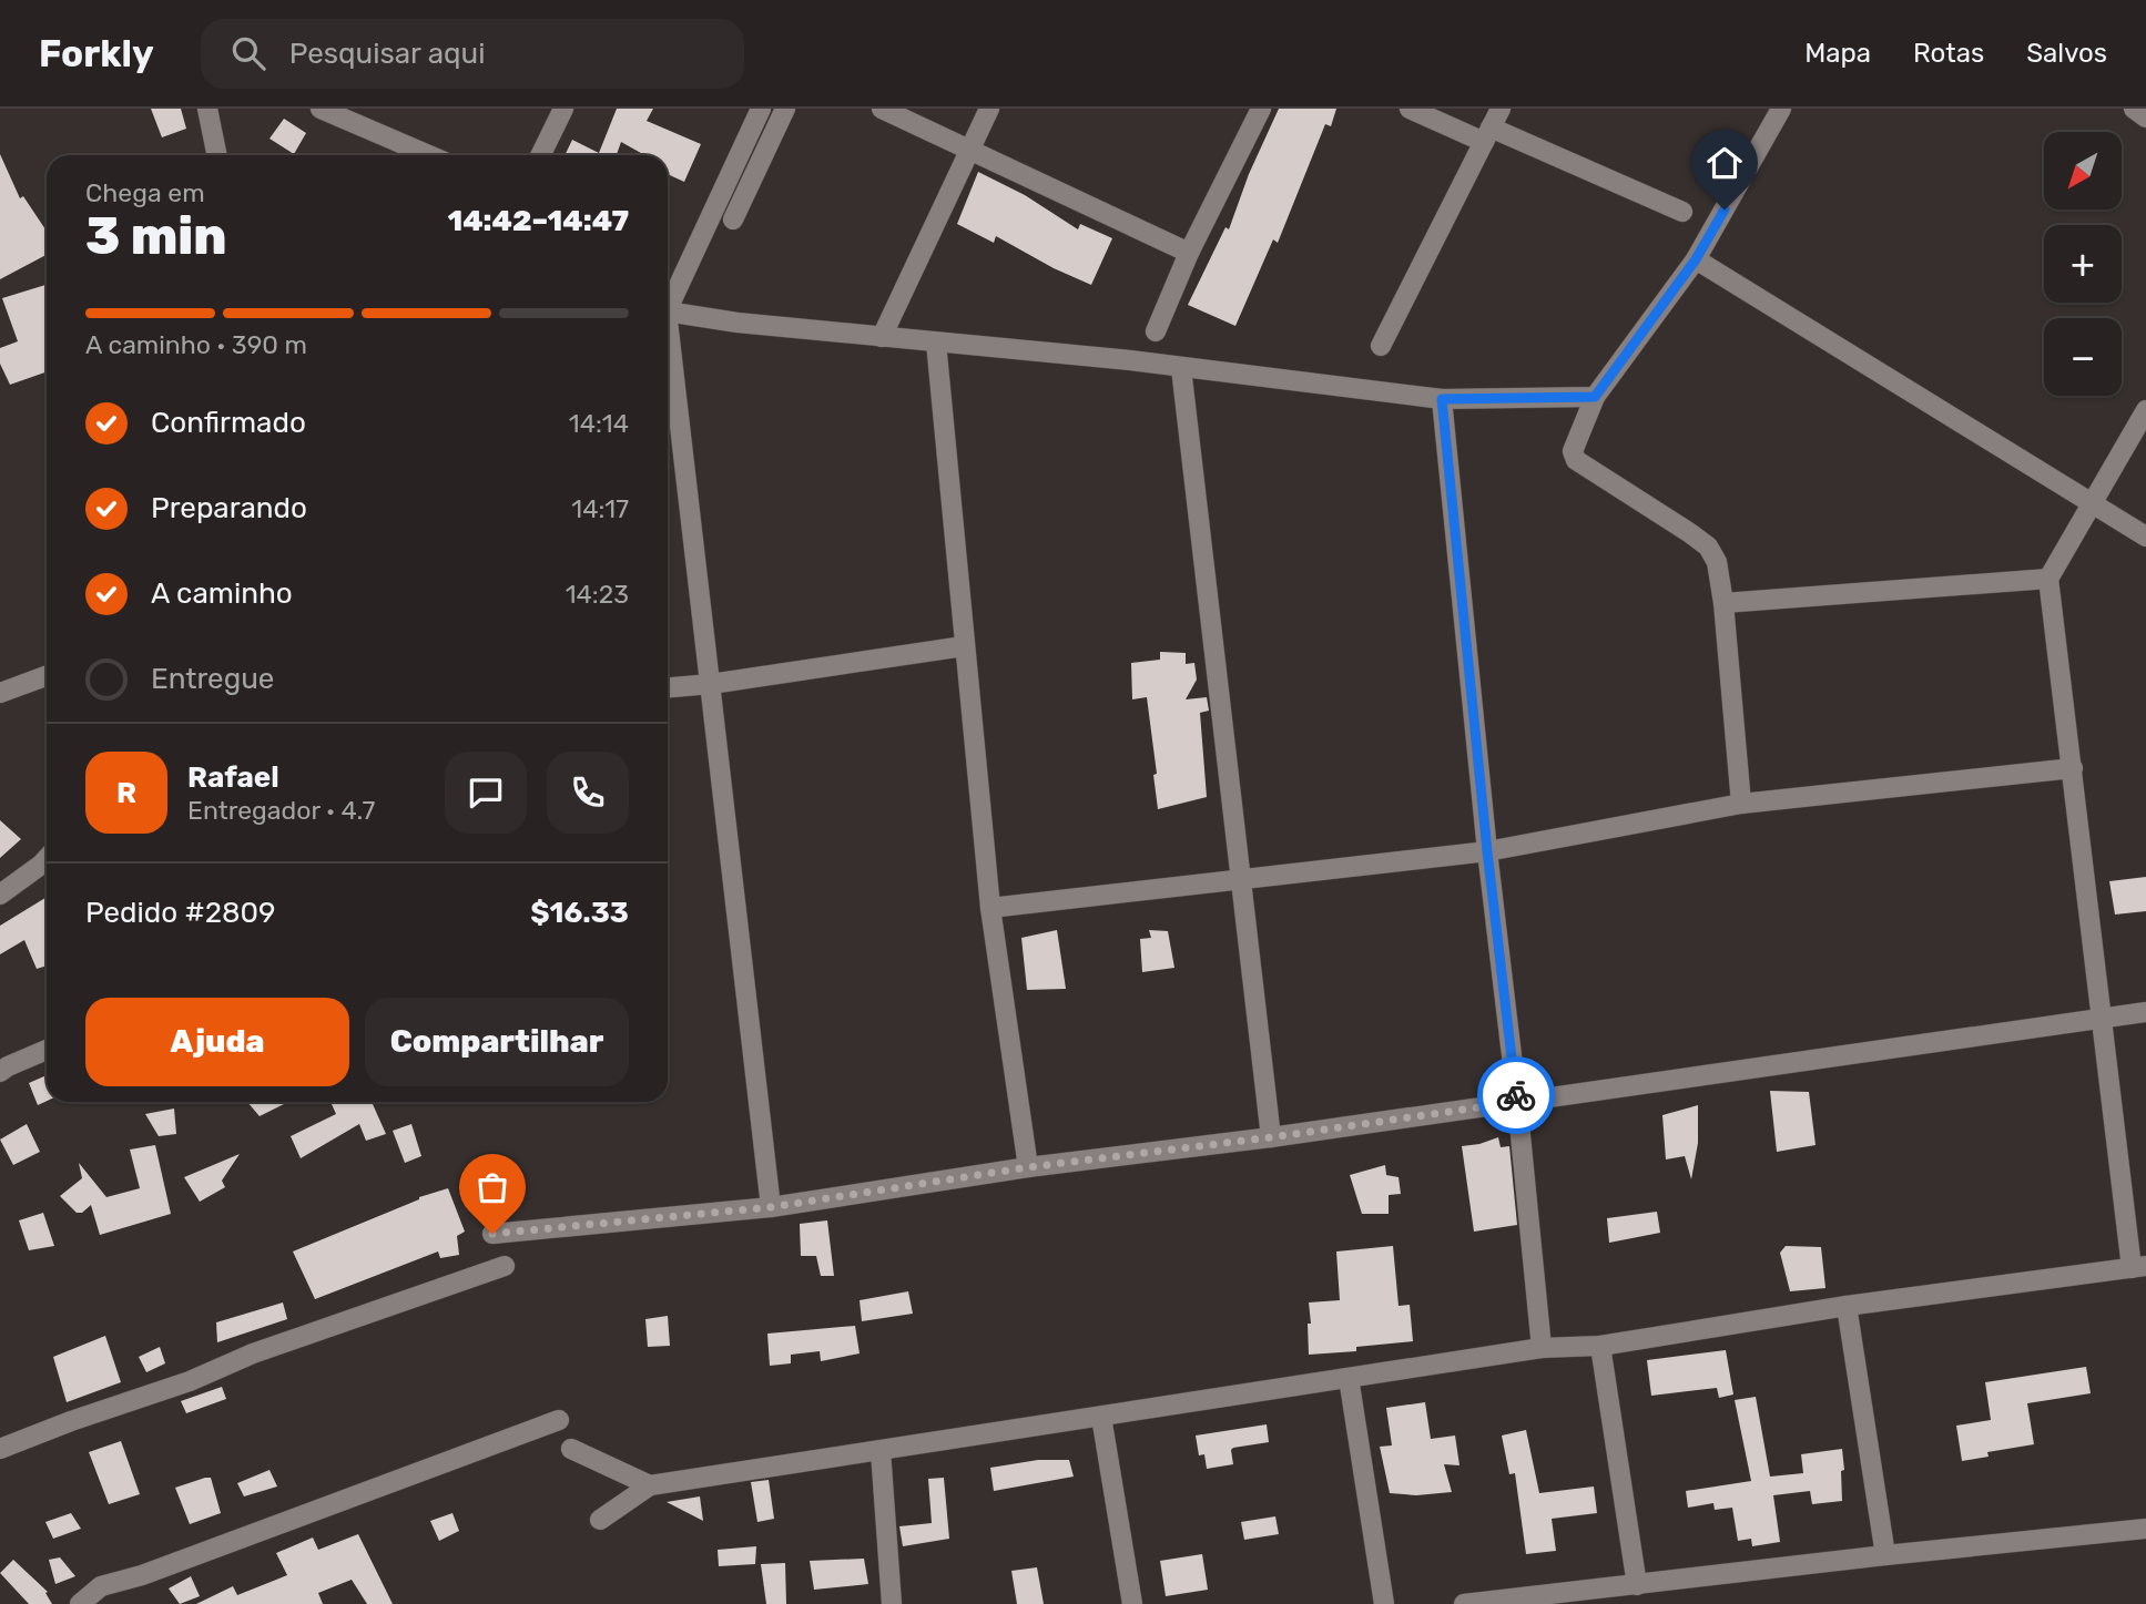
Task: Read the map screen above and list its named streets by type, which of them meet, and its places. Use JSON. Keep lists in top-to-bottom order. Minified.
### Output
{"north":"bottom left","page":{"header":"Forkly","search":"Pesquisar aqui","nav":["Mapa","Rotas","Salvos"],"map_buttons":["+","−"],"heading":["3 min","Chega em","14:42–14:47"],"panel":["Rafael","Entregador · 4.7","Pedido #2809","$16.33"],"bar":"A caminho · 390 m","list":[["Confirmado","14:14"],["Preparando","14:17"],["A caminho","14:23"],"Entregue"],"round":"R","buttons":["Ajuda","Compartilhar"]}}
